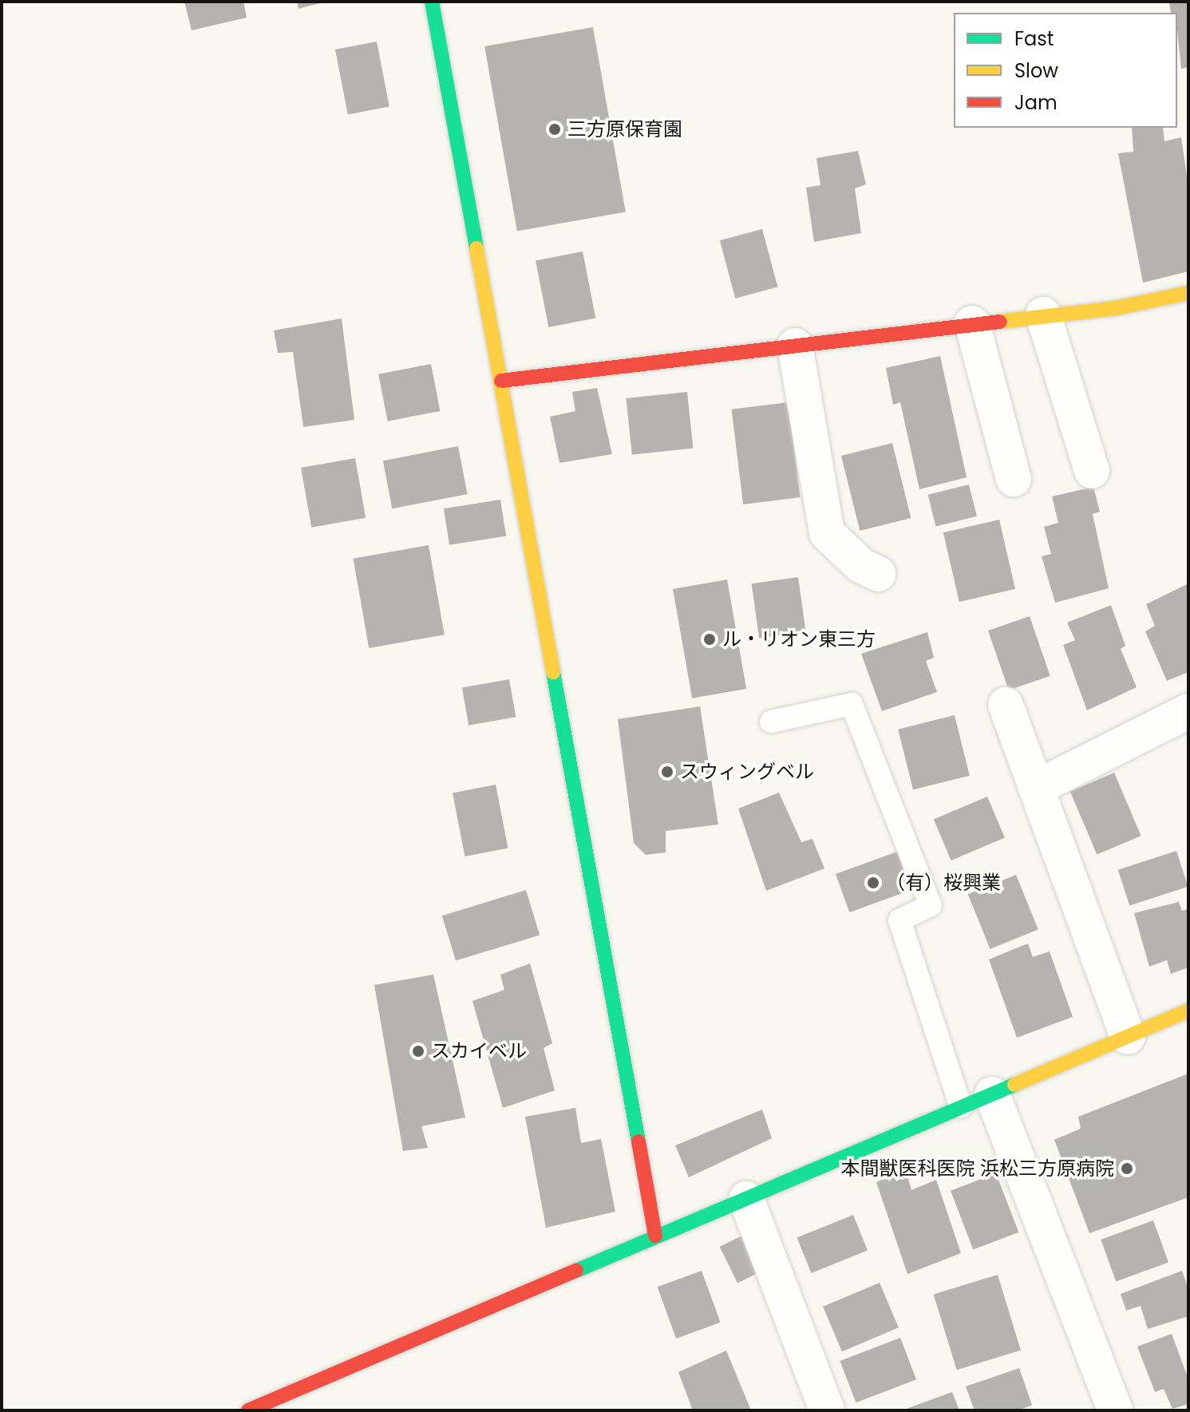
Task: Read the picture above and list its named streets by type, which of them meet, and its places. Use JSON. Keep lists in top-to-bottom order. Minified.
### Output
{"places":["三方原保育園","ル・リオン東三方","スウィングベル","（有）桜興業","スカイベル","本間獣医科医院 浜松三方原病院"],"legend":["Fast","Slow","Jam"]}
